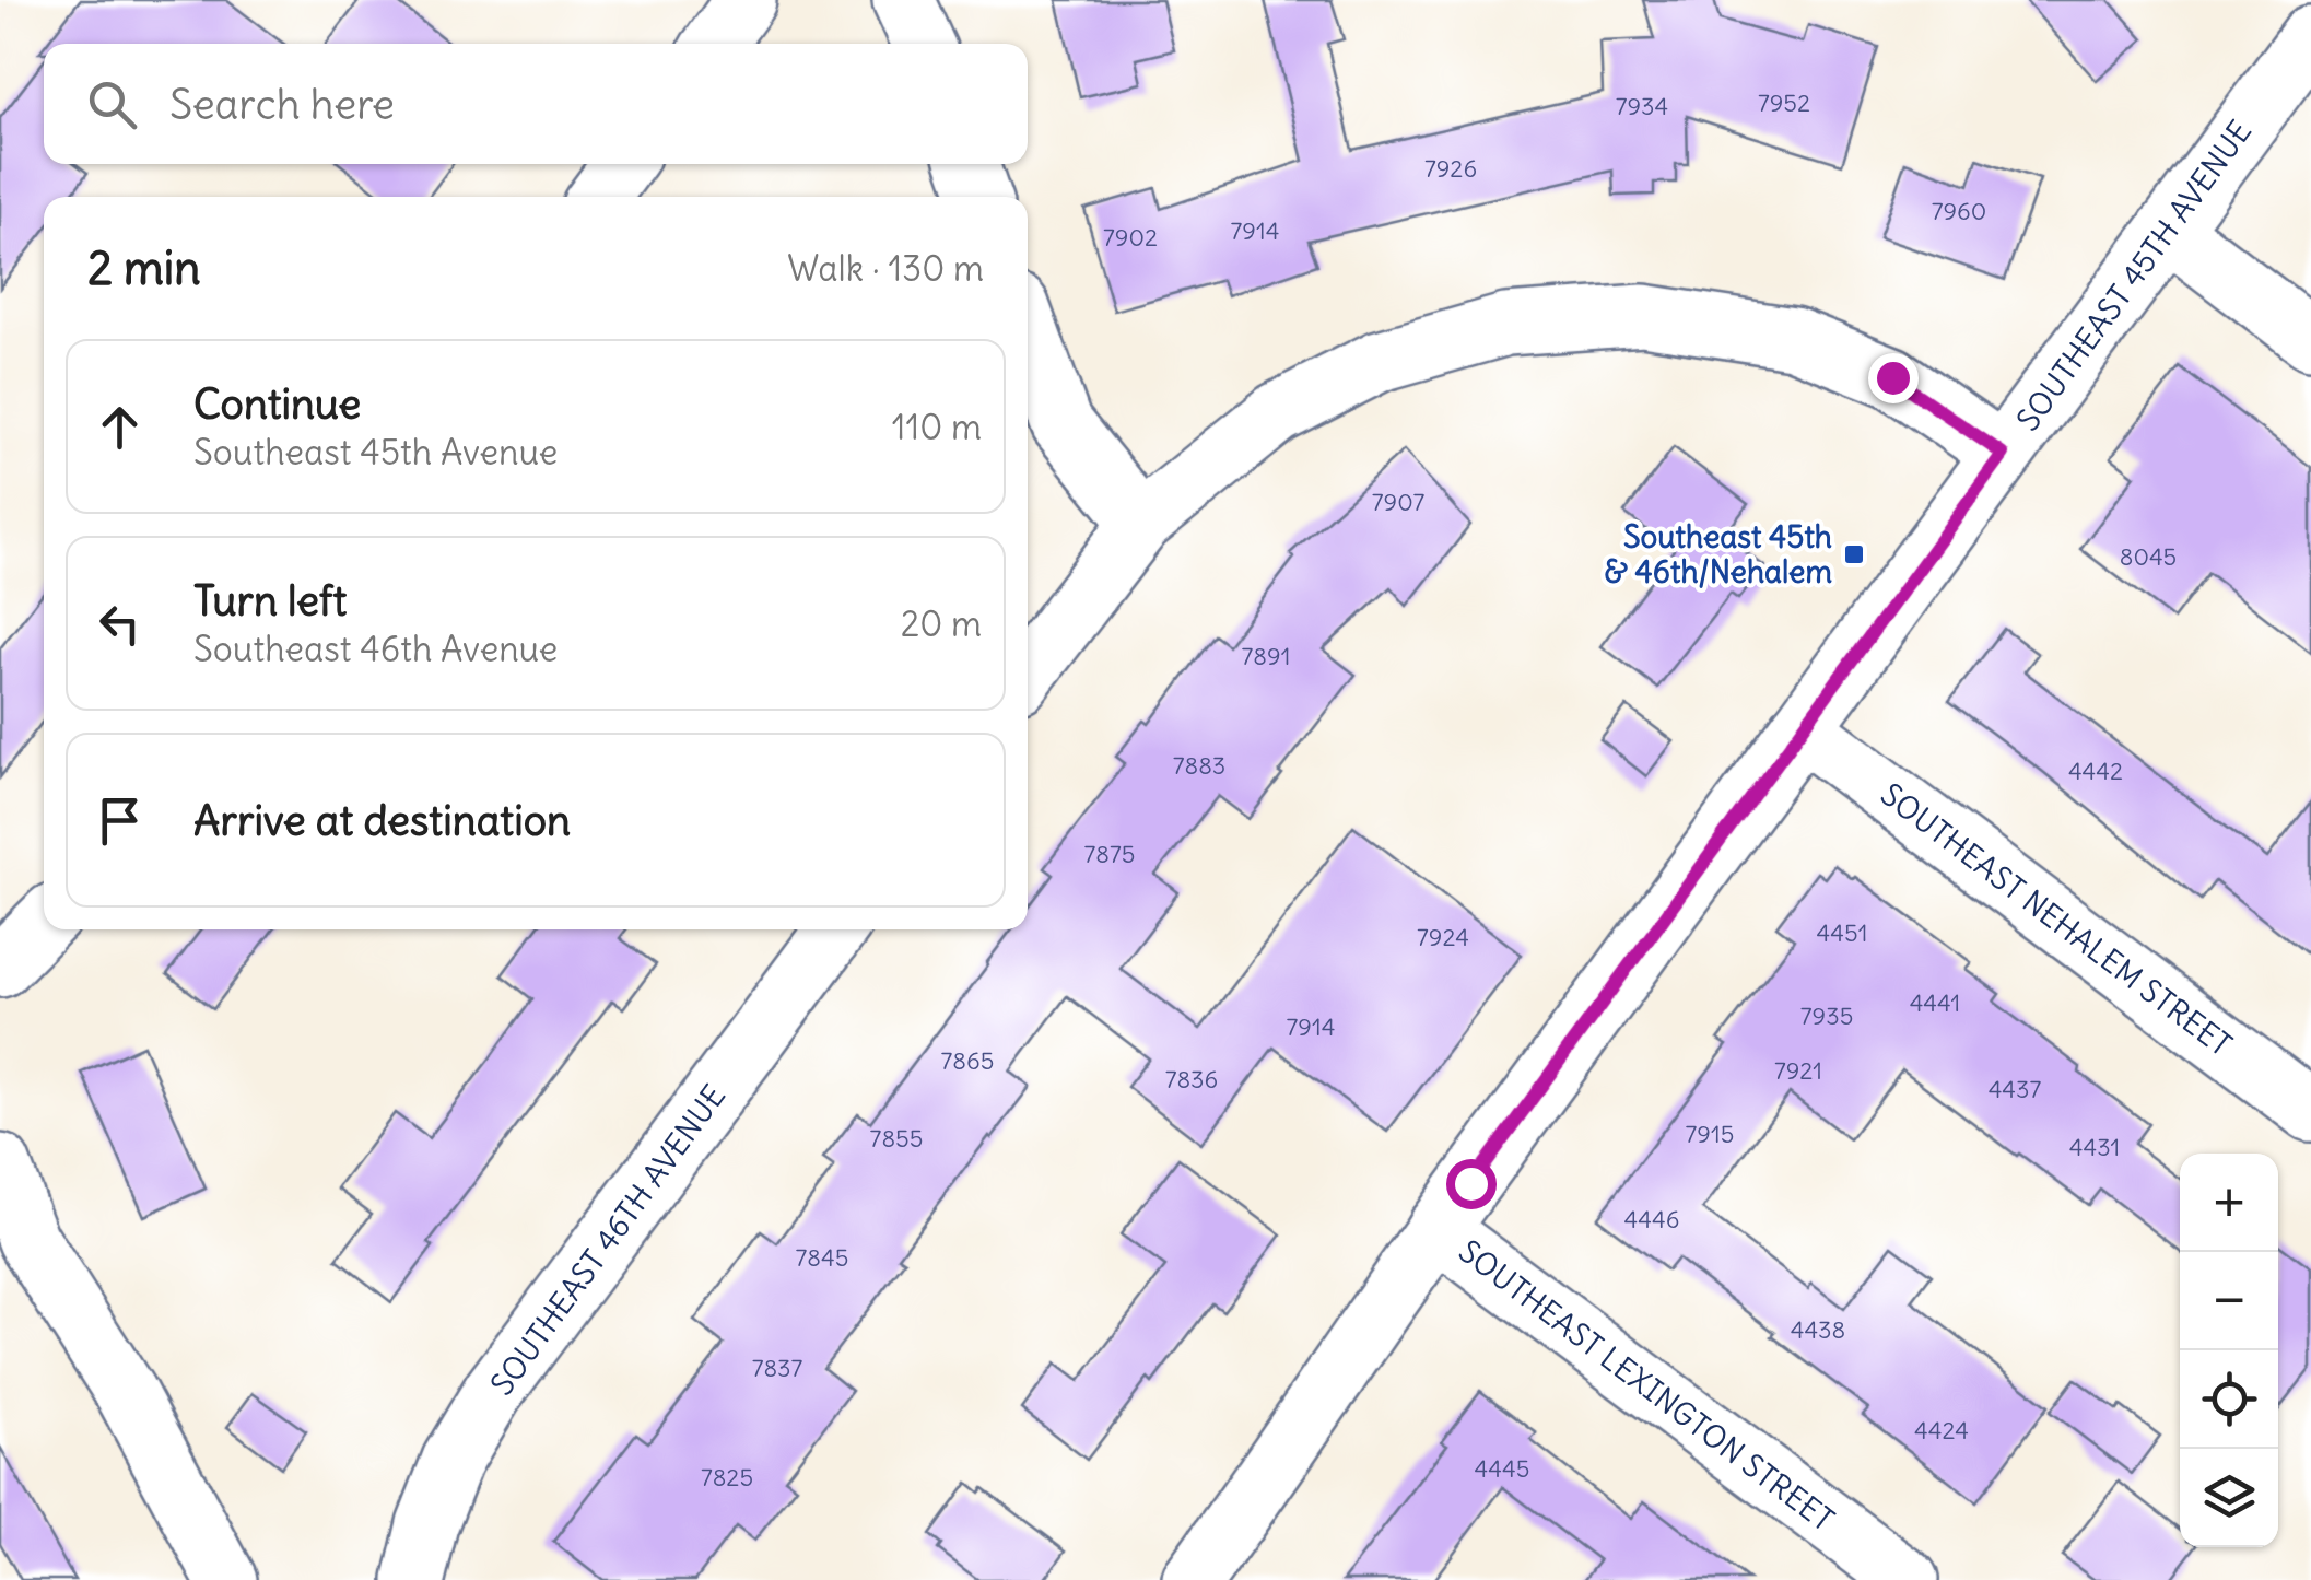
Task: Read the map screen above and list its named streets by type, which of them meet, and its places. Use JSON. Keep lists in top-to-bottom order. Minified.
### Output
{"streets":{"street":["SOUTHEAST 45TH AVENUE","SOUTHEAST NEHALEM STREET","SOUTHEAST 46TH AVENUE","SOUTHEAST LEXINGTON STREET"]},"crossings":[["SOUTHEAST 45TH AVENUE","SOUTHEAST NEHALEM STREET"],["SOUTHEAST 45TH AVENUE","SOUTHEAST LEXINGTON STREET"]],"places":{"transit":["Southeast 45th & 46th/Nehalem"]},"house_numbers":["7952","7934","7926","7960","7914","7902","7907","8045","7891","7883","4442","7875","4451","7924","4441","7935","7914","7865","7921","7836","4437","7915","7855","4431","4446","7845","4438","7837","4424","4445","7825"],"page":{"search":"Search here","heading":["2 min","Walk · 130 m"],"list":[["Continue","Southeast 45th Avenue","110 m"],["Turn left","Southeast 46th Avenue","20 m"],"Arrive at destination"],"map_buttons":["+","−"]}}
